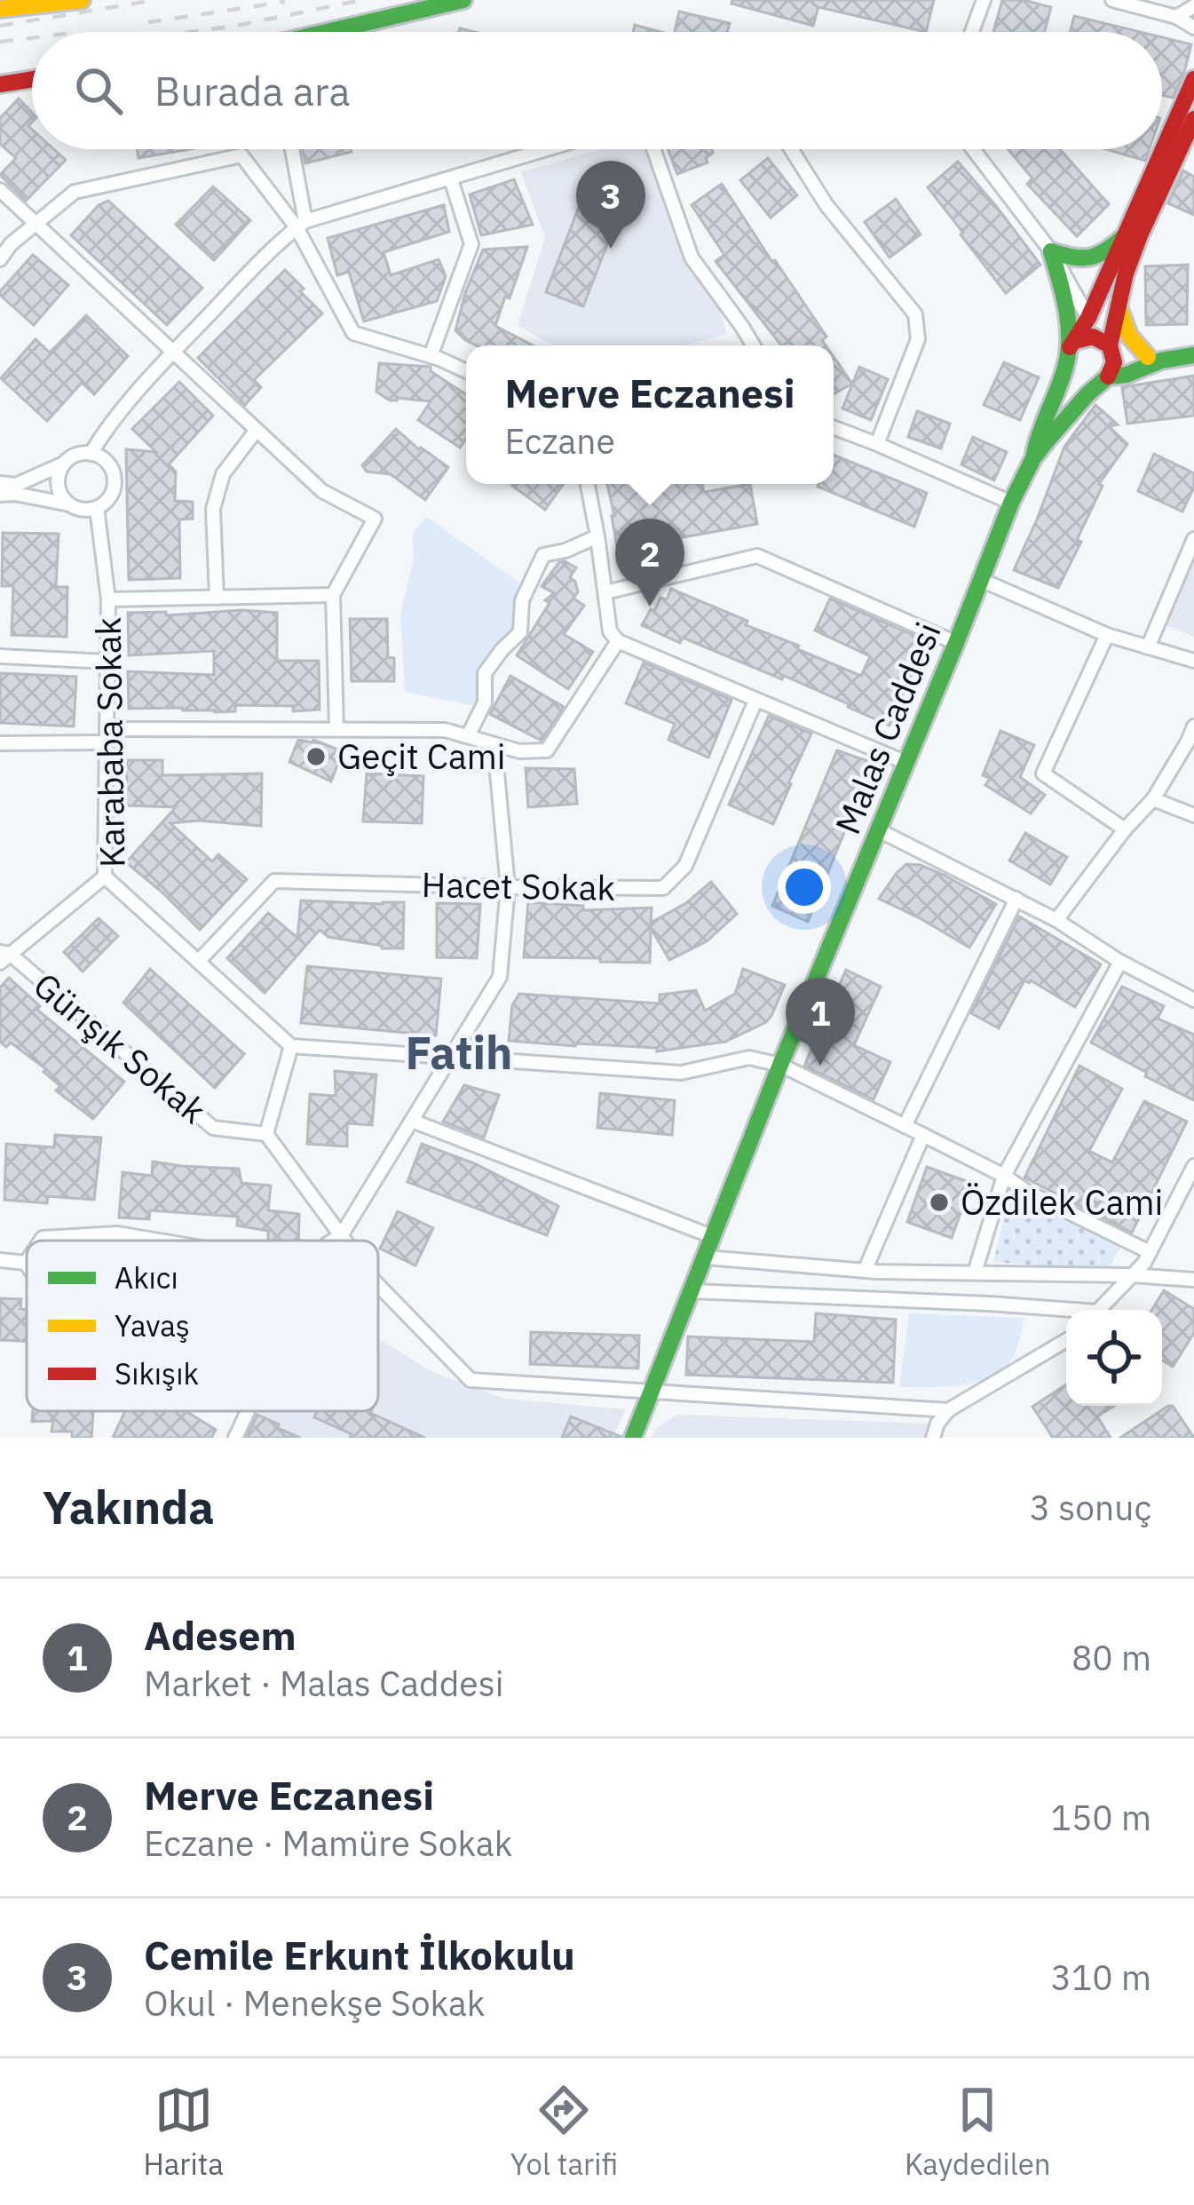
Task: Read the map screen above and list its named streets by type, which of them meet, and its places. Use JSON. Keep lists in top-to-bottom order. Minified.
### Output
{"streets":{"street":["Malas Caddesi","Karababa Sokak","Hacet Sokak","Gürışık Sokak"]},"crossings":[["Karababa Sokak","Hacet Sokak"]],"districts":["Fatih"],"places":["Geçit Cami","Özdilek Cami"],"legend":["Akıcı","Yavaş","Sıkışık"],"page":{"search":"Burada ara","pins":["3","2","1"],"popup":["Merve Eczanesi","Eczane"],"heading":["Yakında","3 sonuç"],"list":[{"mark":"1","name":"Adesem","note":"Market · Malas Caddesi","value":"80 m"},{"mark":"2","name":"Merve Eczanesi","note":"Eczane · Mamüre Sokak","value":"150 m"},{"mark":"3","name":"Cemile Erkunt İlkokulu","note":"Okul · Menekşe Sokak","value":"310 m"}],"nav":["Harita","Yol tarifi","Kaydedilen"]}}
